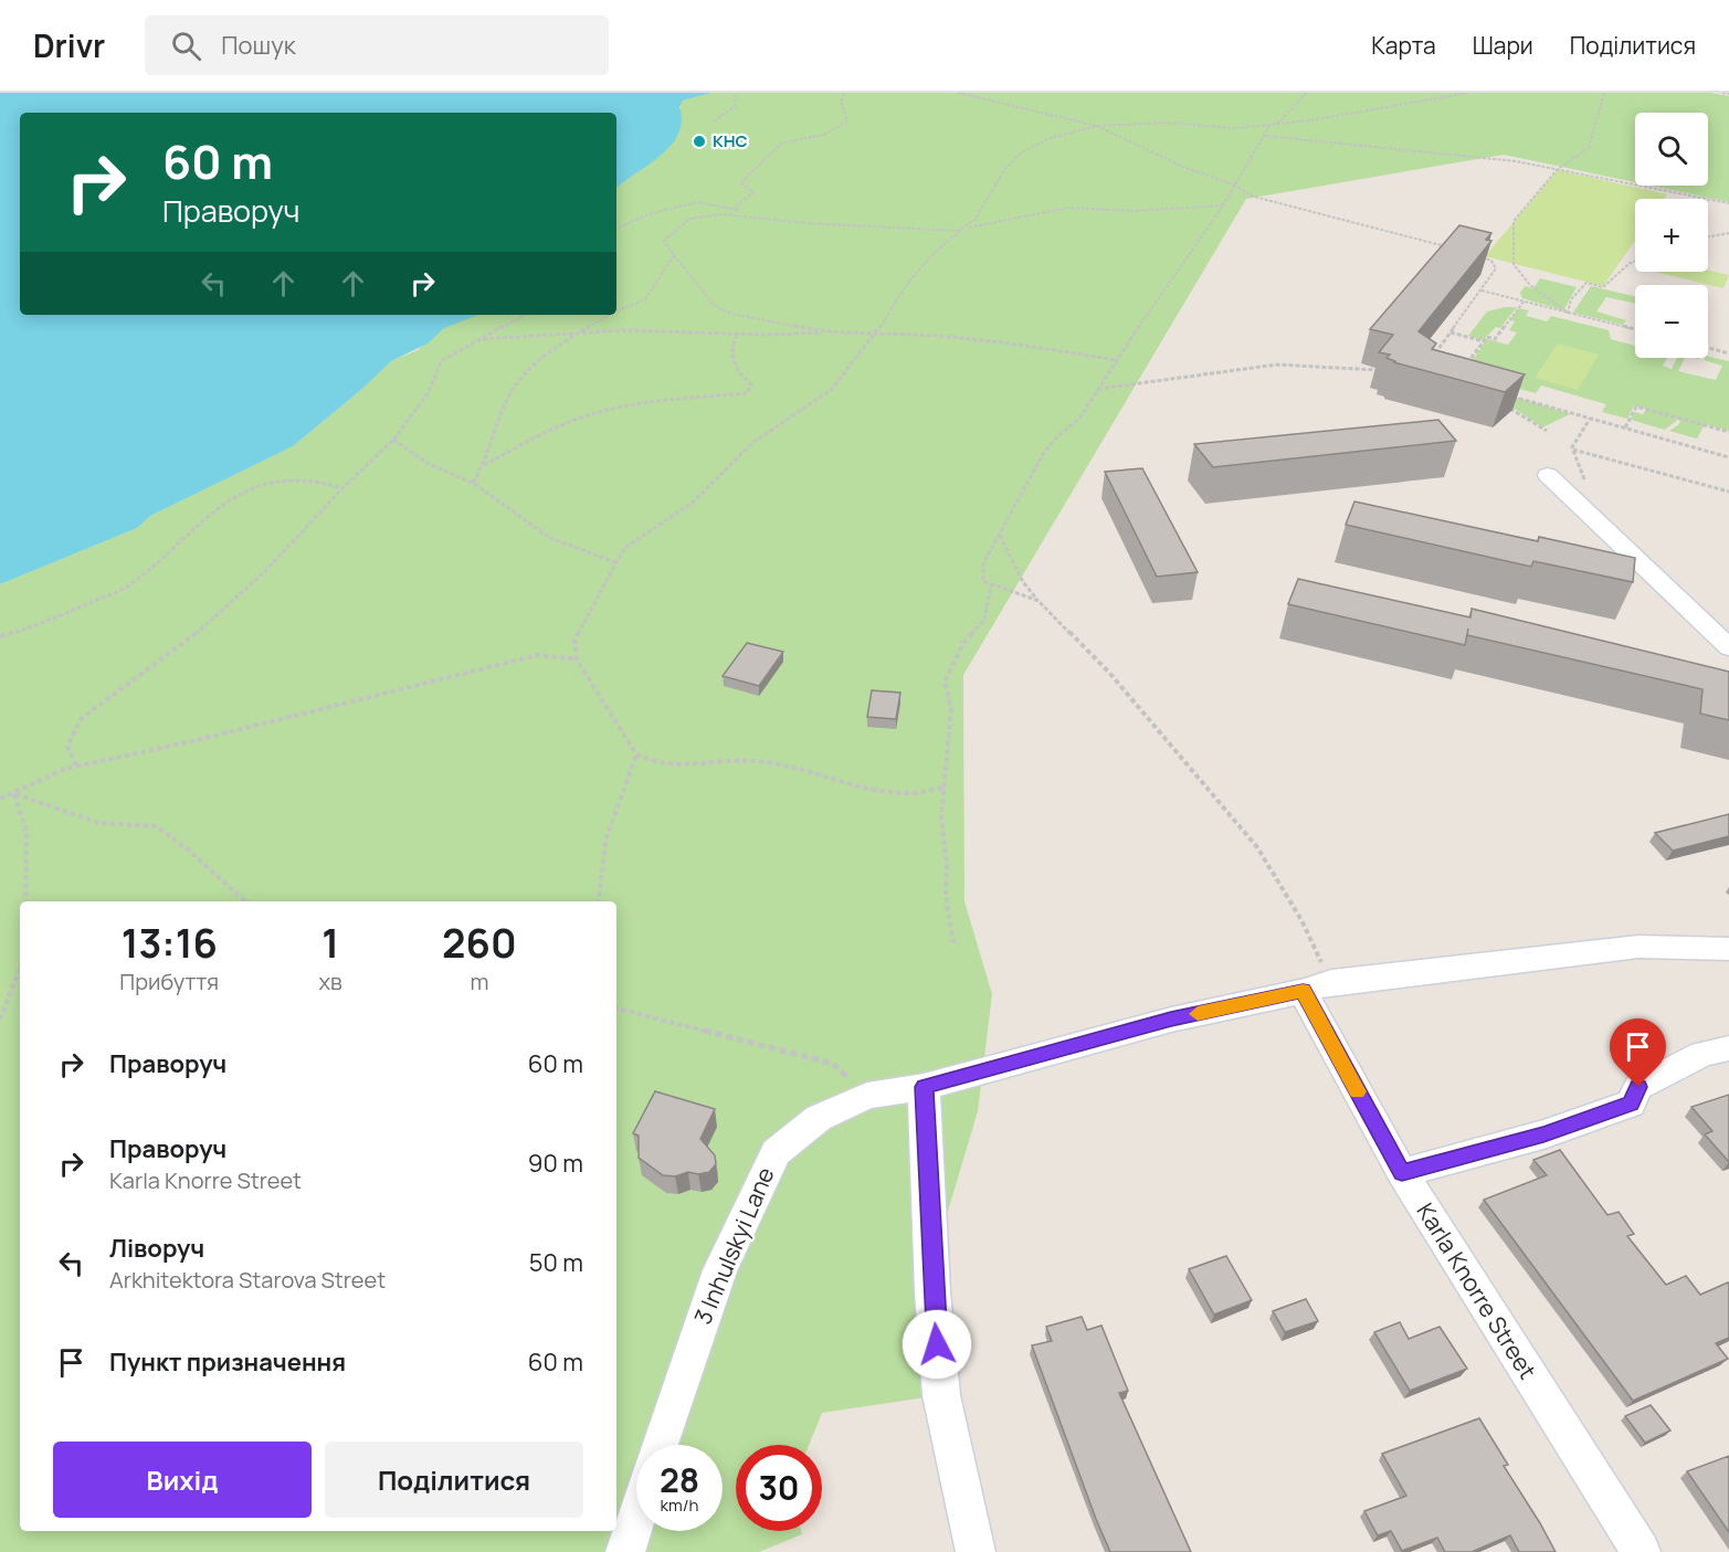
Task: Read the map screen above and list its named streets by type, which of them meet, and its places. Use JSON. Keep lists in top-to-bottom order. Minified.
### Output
{"streets":{"street":["3 Inhulskyi Lane","Karla Knorre Street"]},"crossings":[["3 Inhulskyi Lane","Karla Knorre Street"]],"places":["КНС"],"page":{"header":"Drivr","search":"Пошук","nav":["Карта","Шари","Поділитися"],"map_buttons":["+","−"],"turn":["60 m","Праворуч"],"eta":["13:16","Прибуття","1","хв","260","m"],"list":[{"name":"Праворуч","value":"60 m"},{"name":"Праворуч","note":"Karla Knorre Street","value":"90 m"},{"name":"Ліворуч","note":"Arkhitektora Starova Street","value":"50 m"},{"name":"Пункт призначення","value":"60 m"}],"buttons":["Вихід","Поділитися"],"speed":"28 km/h","limit":"30"}}
